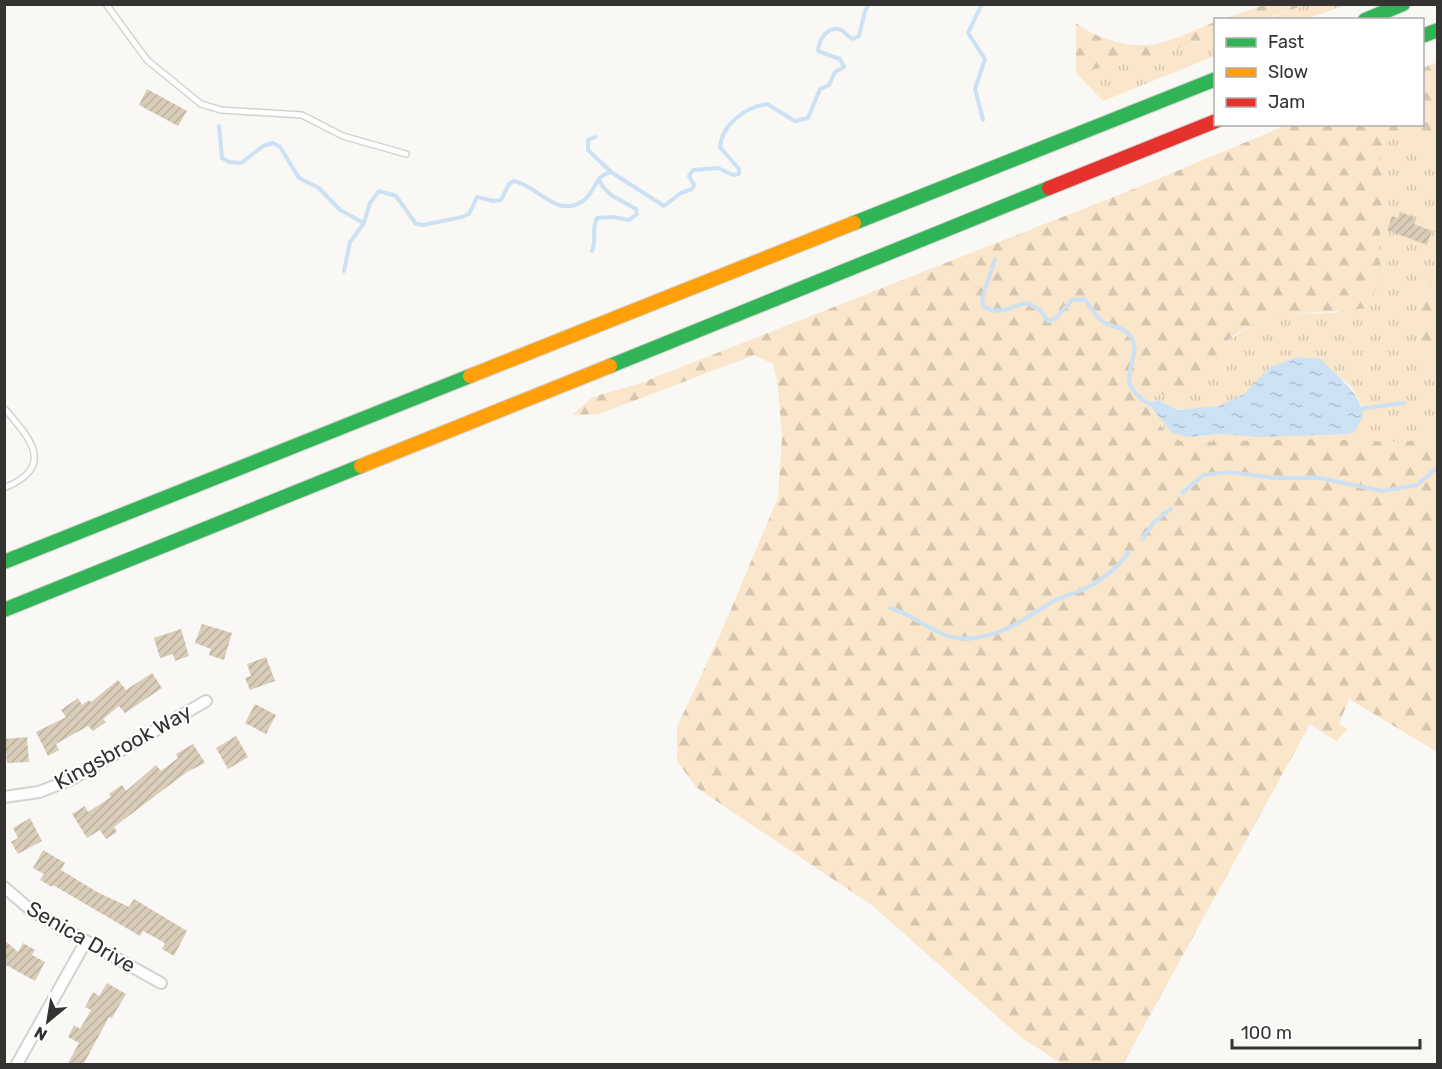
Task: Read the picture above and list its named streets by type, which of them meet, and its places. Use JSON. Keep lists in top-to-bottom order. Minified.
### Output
{"streets":{"street":["Kingsbrook Way","Senica Drive"]},"legend":["Fast","Slow","Jam"],"scale_bar":"100 m","north":"bottom left"}
